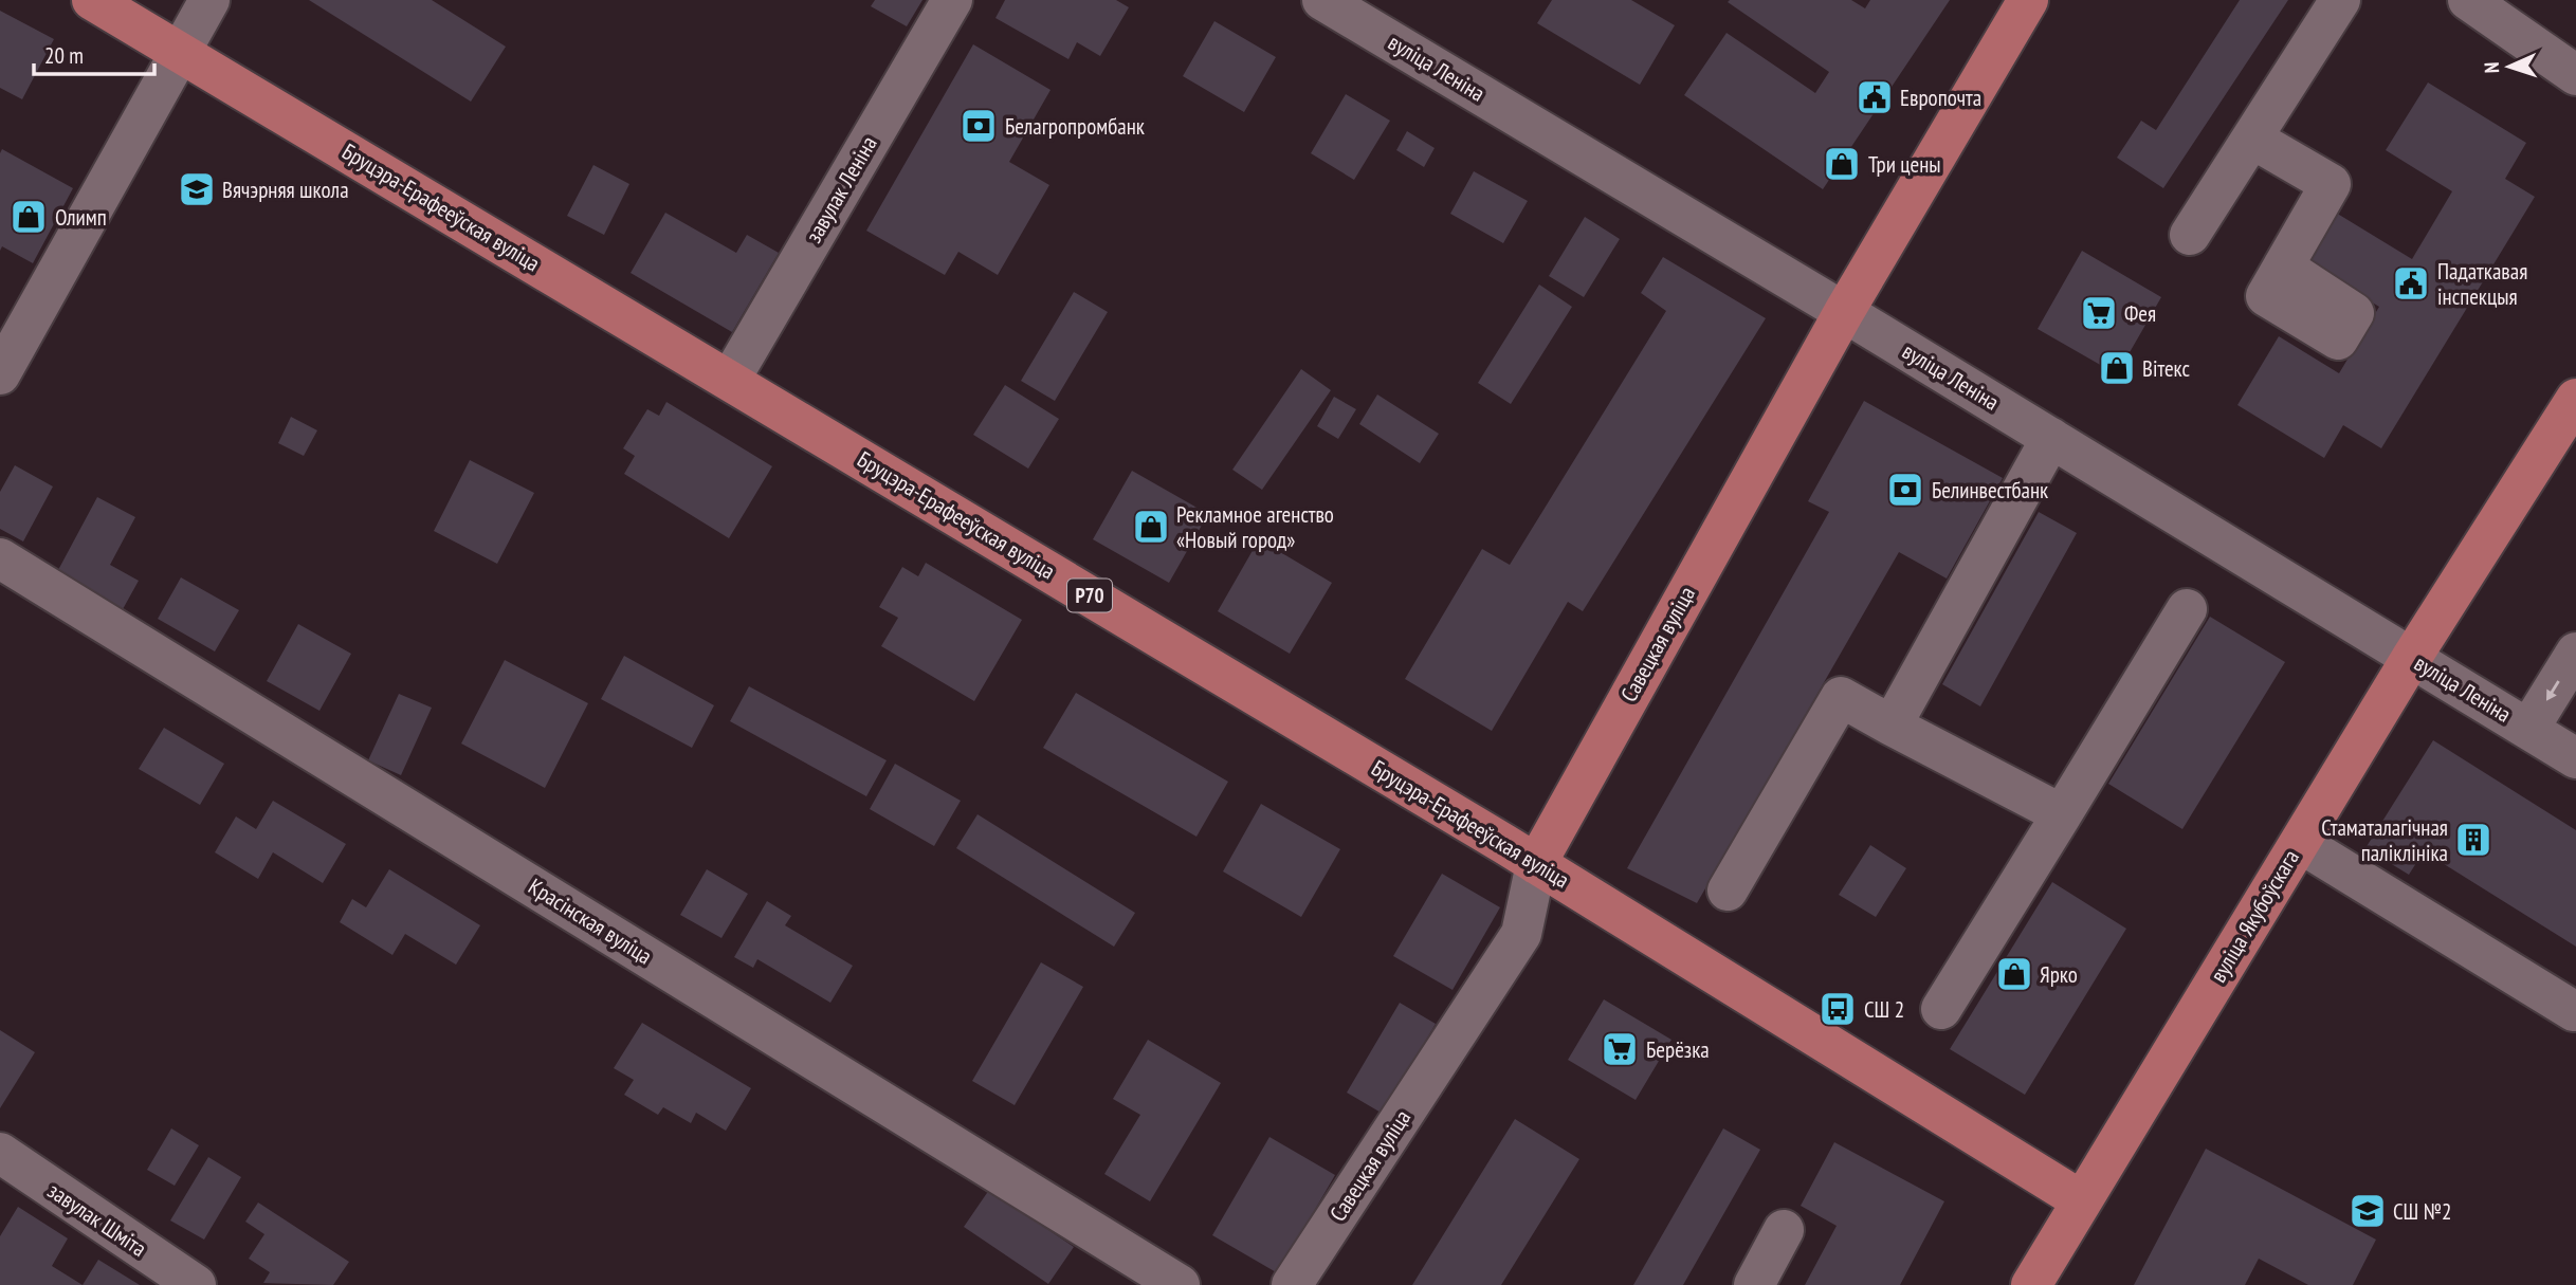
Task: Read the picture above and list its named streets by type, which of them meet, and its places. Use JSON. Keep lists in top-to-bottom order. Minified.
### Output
{"streets":{"main road":["Бруцэра-Ерафееўская вуліца","Р70","Савецкая вуліца","вуліца Якубоўскага"],"street":["вуліца Леніна","завулак Леніна","Красінская вуліца","завулак Шміта"]},"crossings":[["вуліца Леніна","Савецкая вуліца"],["вуліца Леніна","вуліца Якубоўскага"],["завулак Леніна","Бруцэра-Ерафееўская вуліца"],["Бруцэра-Ерафееўская вуліца","Савецкая вуліца"],["Бруцэра-Ерафееўская вуліца","вуліца Якубоўскага"]],"places":{"public building":["Европочта","Падаткавая інспекцыя"],"bank":["Белагропромбанк","Белинвестбанк"],"shop":["Три цены","Олимп","Вiтекс","Рекламное агенство «Новый город»","Ярко"],"school or university":["Вячэрняя школа","СШ №2"],"supermarket":["Фея","Берёзка"],"building":["Стаматалагічная паліклініка"],"bus stop":["СШ 2"]},"scale_bar":"20 m","north":"left"}
